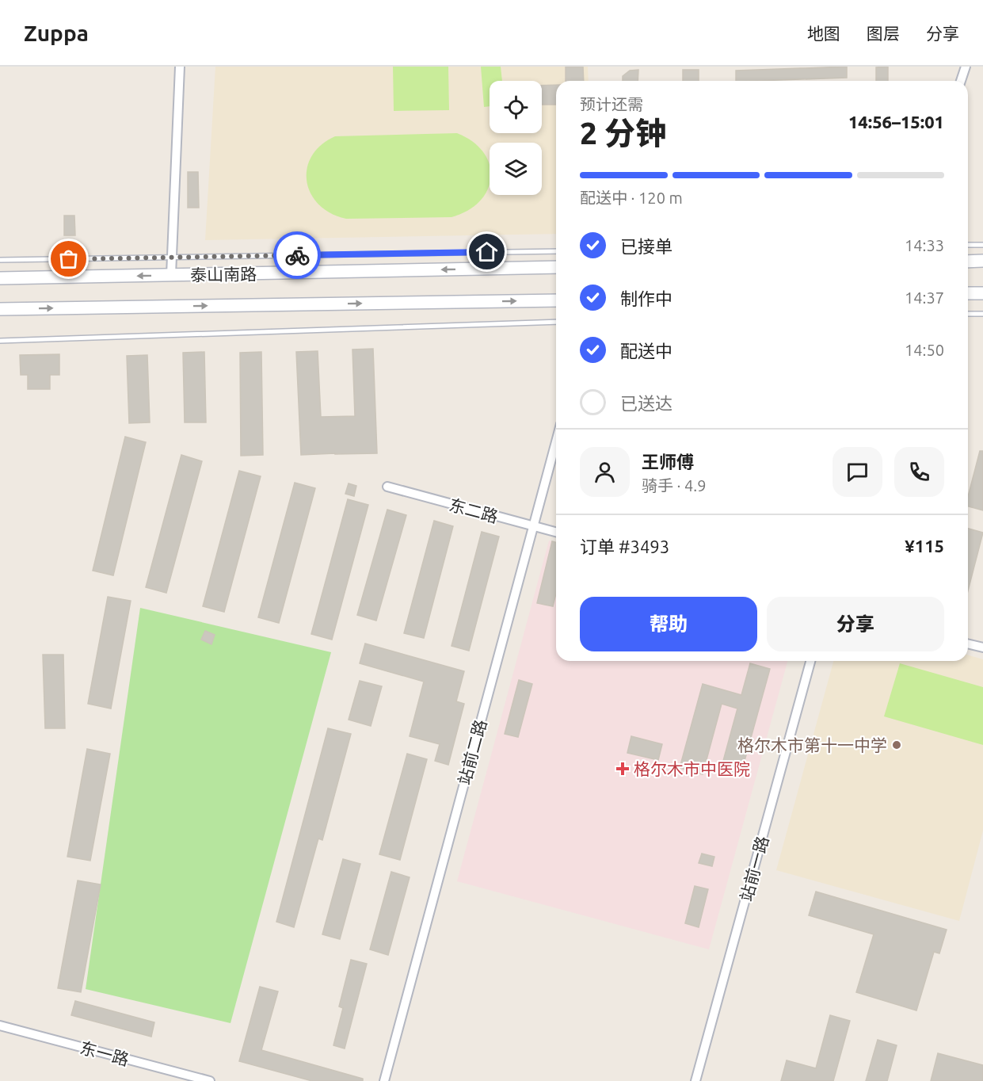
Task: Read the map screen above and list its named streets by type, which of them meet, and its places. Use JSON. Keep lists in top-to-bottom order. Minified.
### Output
{"streets":{"street":["泰山南路","东二路","站前二路","站前一路","东一路"]},"crossings":[["东二路","站前二路"]],"places":{"other":["格尔木市第十一中学"],"health":["格尔木市中医院"]},"page":{"header":"Zuppa","nav":["地图","图层","分享"],"heading":["2 分钟","预计还需","14:56–15:01"],"panel":["王师傅","骑手 · 4.9","订单 #3493","¥115"],"bar":"配送中 · 120 m","list":[["已接单","14:33"],["制作中","14:37"],["配送中","14:50"],"已送达"],"buttons":["帮助","分享"]}}
